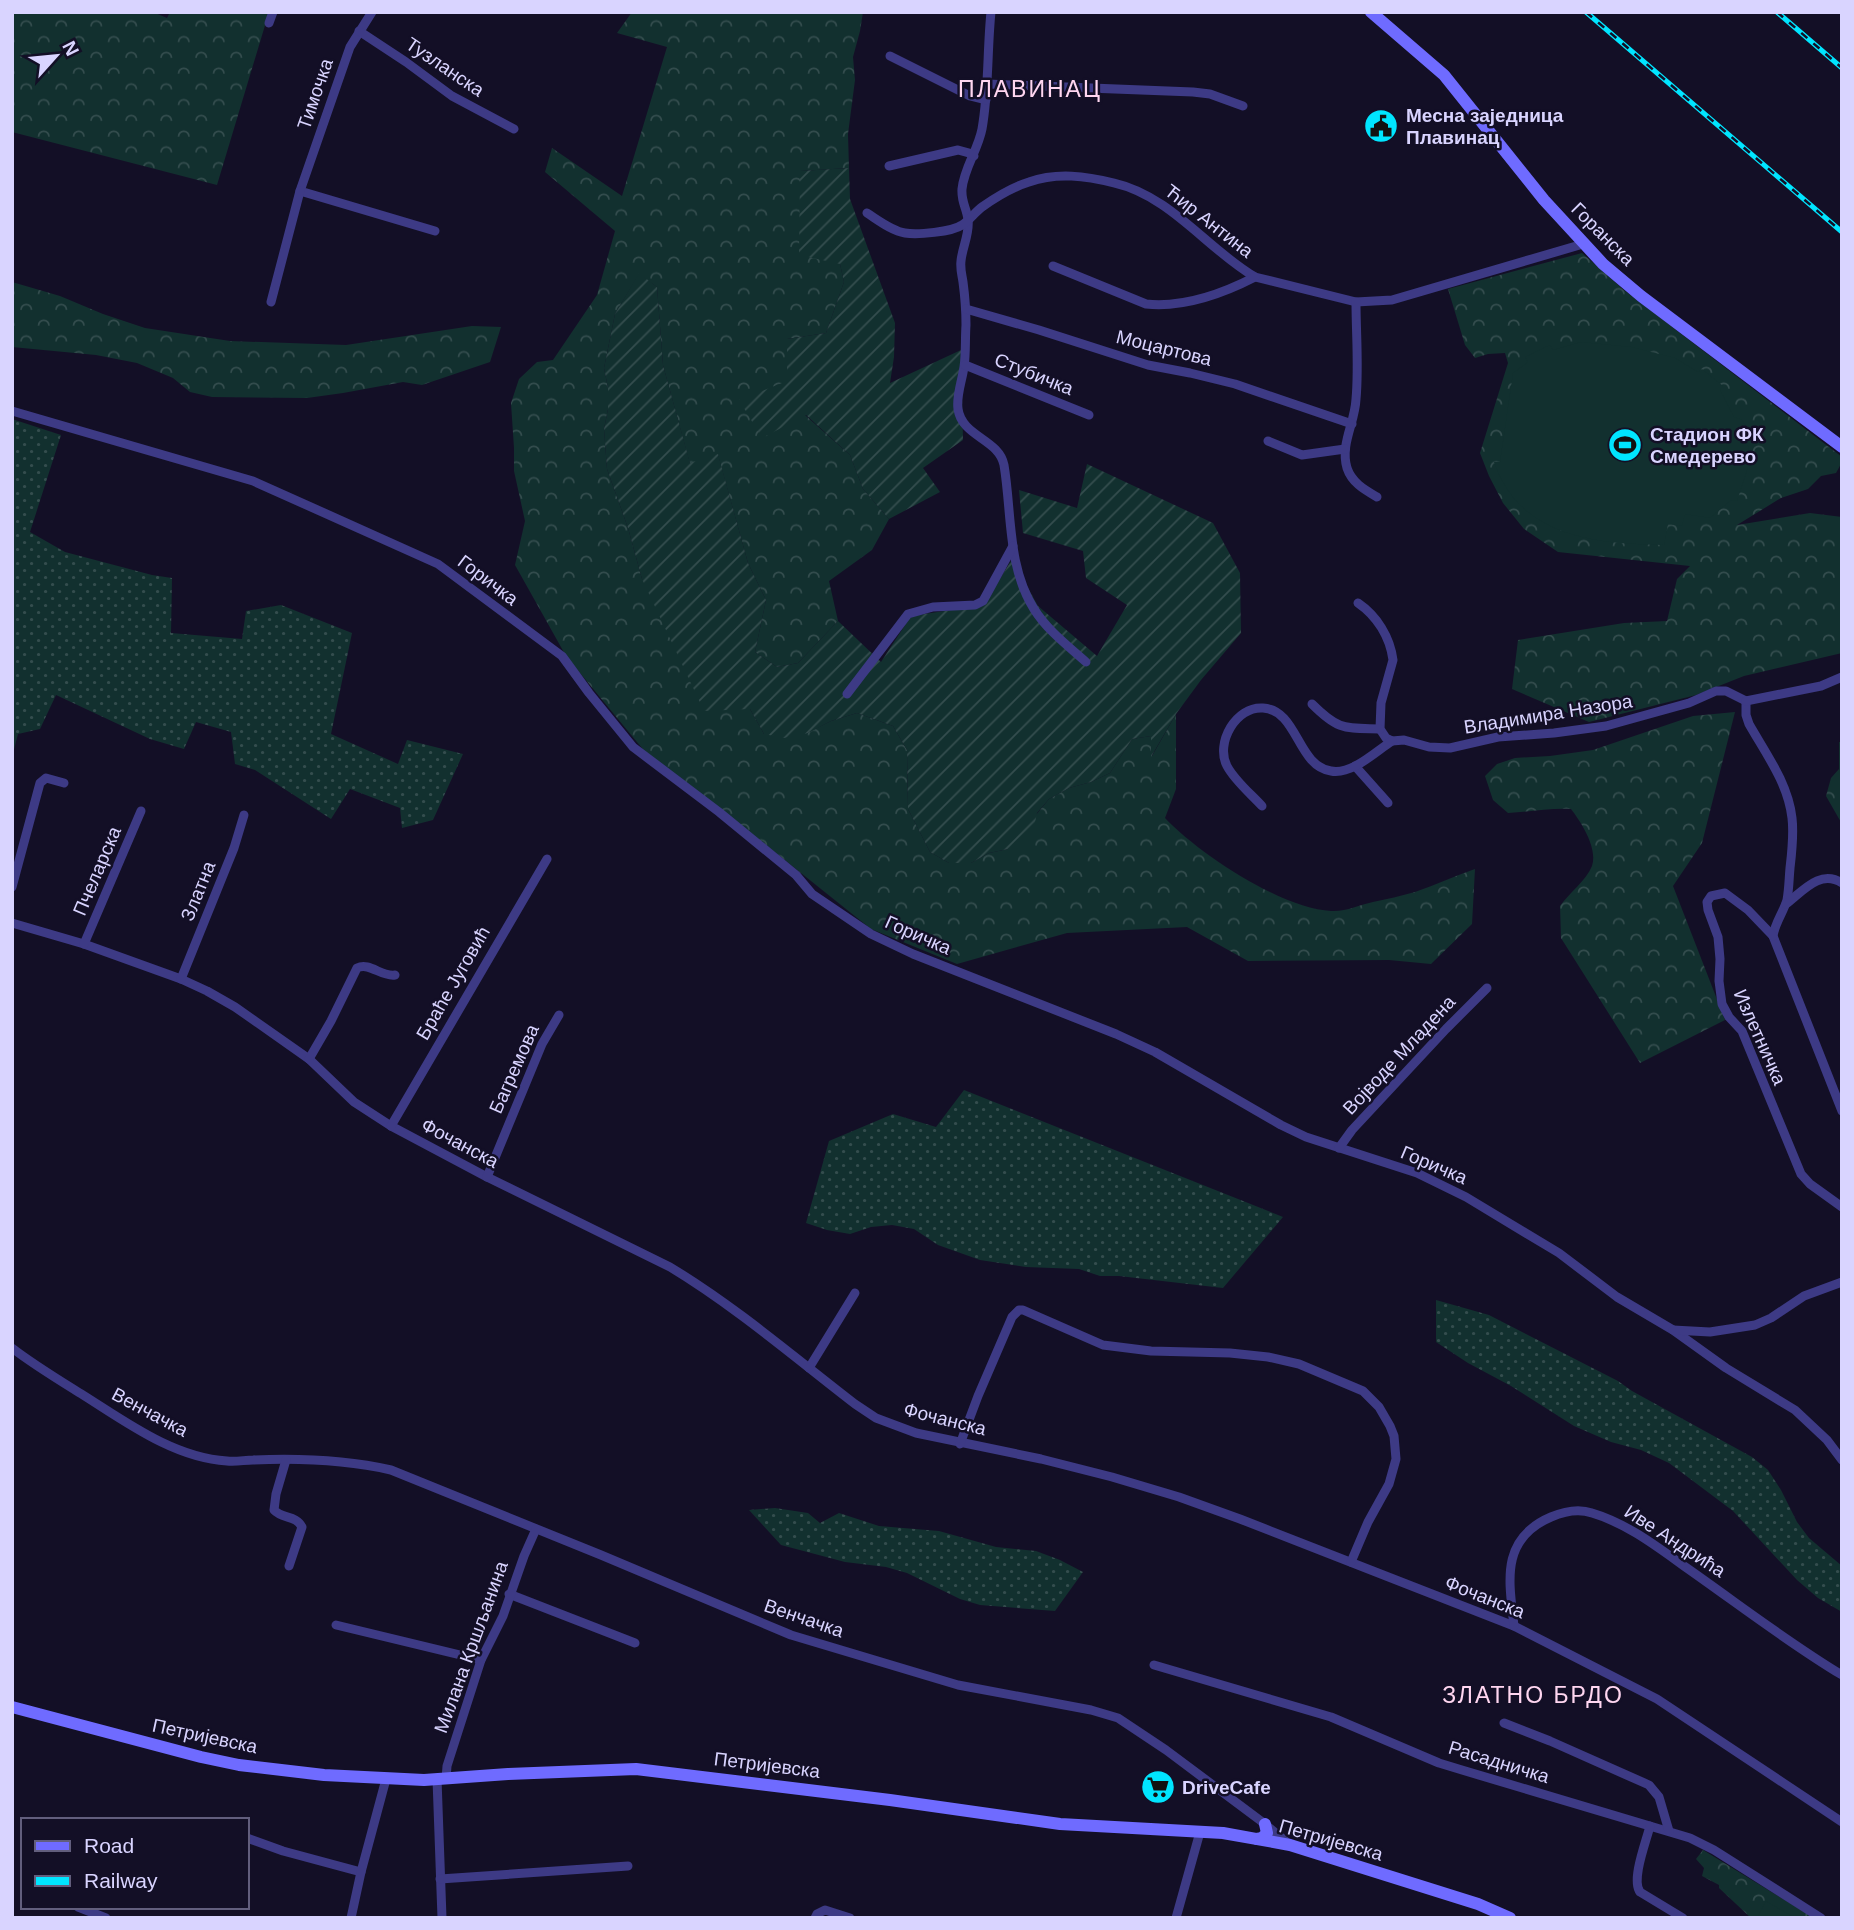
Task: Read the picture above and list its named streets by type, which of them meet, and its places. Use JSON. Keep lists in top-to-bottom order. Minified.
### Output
{"streets":{"main road":["Горанска","Петријевска"],"street":["Тузланска","Тимочка","Ћир Антина","Моцартова","Стубичка","Горичка","Владимира Назора","Пчеларска","Златна","Браће Југовић","Излетничка","Војводе Младена","Багремова","Фочанска","Венчачка","Иве Андрића","Милана Кршљанина","Расадничка"]},"crossings":[["Тузланска","Тимочка"],["Ћир Антина","Горанска"],["Горичка","Војводе Младена"],["Пчеларска","Фочанска"],["Златна","Фочанска"],["Браће Југовић","Фочанска"],["Багремова","Фочанска"],["Фочанска","Иве Андрића"],["Венчачка","Милана Кршљанина"],["Венчачка","Петријевска"],["Милана Кршљанина","Петријевска"]],"districts":["ПЛАВИНАЦ","ЗЛАТНО БРДО"],"places":{"public building":["Месна заједница Плавинац"],"sports":["Стадион ФК Смедерево"],"supermarket":["DriveCafe"]},"legend":["Road","Railway"],"north":"top right"}
